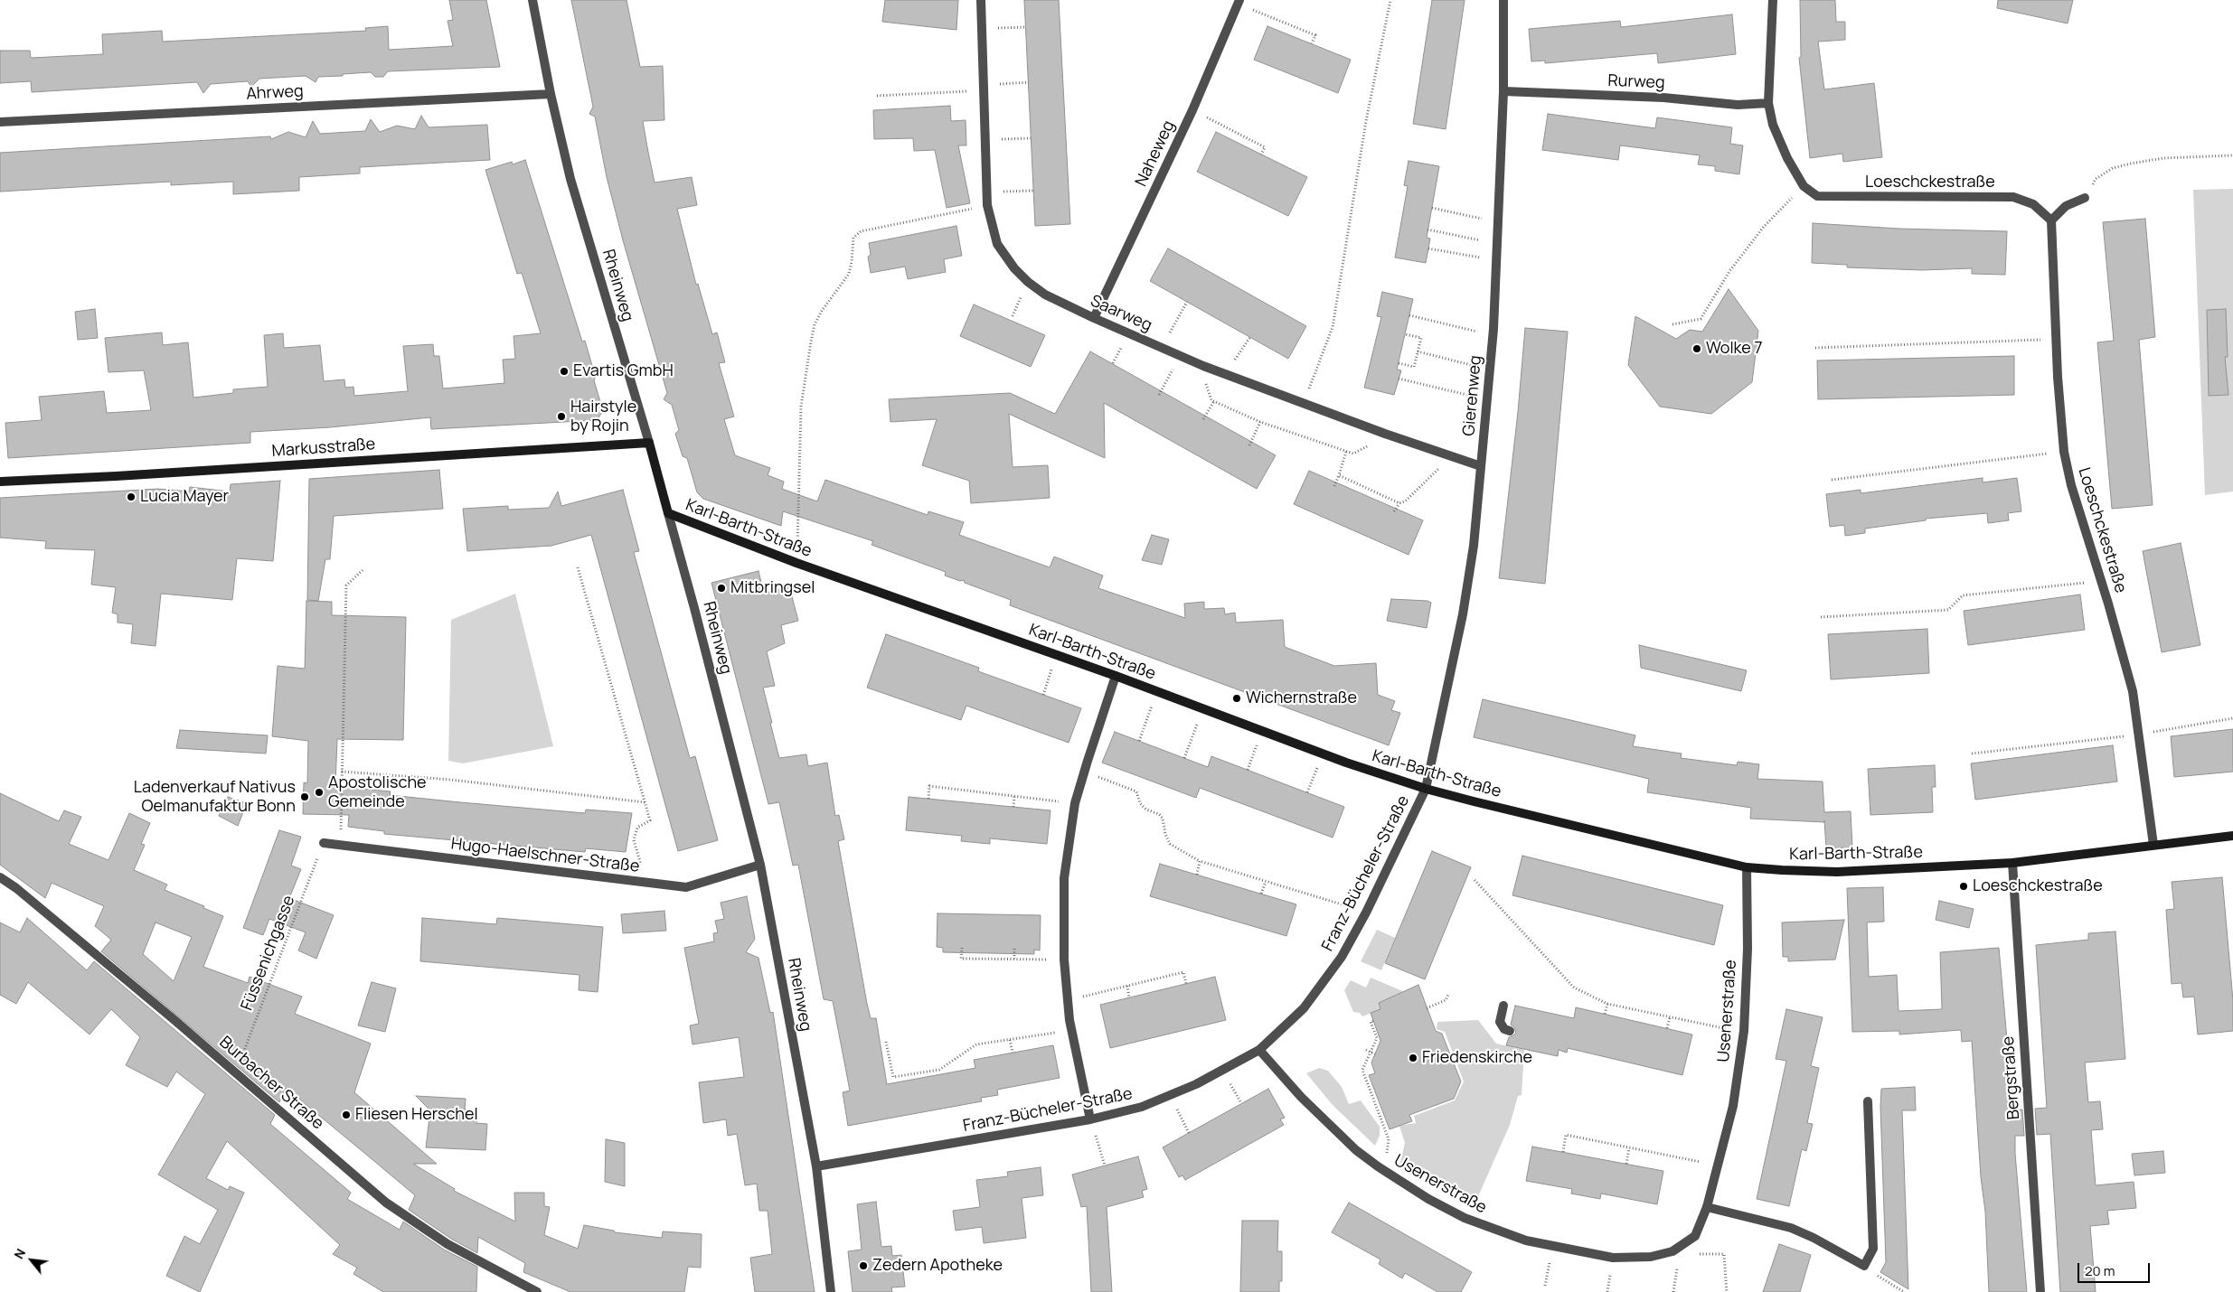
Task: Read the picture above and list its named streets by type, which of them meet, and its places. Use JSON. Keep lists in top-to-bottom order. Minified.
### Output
{"streets":{"street":["Rurweg","Ahrweg","Naheweg","Loeschckestraße","Rheinweg","Saarweg","Gierenweg","Markusstraße","Karl-Barth-Straße","Hugo-Haelschner-Straße","Franz-Bücheler-Straße","Usenerstraße","Bergstraße","Burbacher Straße"],"path":["Füssenichgasse"]},"crossings":[["Rurweg","Gierenweg"],["Ahrweg","Rheinweg"],["Naheweg","Saarweg"],["Loeschckestraße","Karl-Barth-Straße"],["Rheinweg","Markusstraße"],["Rheinweg","Karl-Barth-Straße"],["Rheinweg","Hugo-Haelschner-Straße"],["Rheinweg","Franz-Bücheler-Straße"],["Saarweg","Gierenweg"],["Gierenweg","Karl-Barth-Straße"],["Gierenweg","Franz-Bücheler-Straße"],["Karl-Barth-Straße","Franz-Bücheler-Straße"],["Karl-Barth-Straße","Usenerstraße"],["Karl-Barth-Straße","Bergstraße"],["Hugo-Haelschner-Straße","Füssenichgasse"],["Franz-Bücheler-Straße","Usenerstraße"],["Füssenichgasse","Burbacher Straße"]],"places":["Wolke 7","Evartis GmbH","Hairstyle by Rojin","Lucia Mayer","Mitbringsel","Wichernstraße","Apostolische Gemeinde","Ladenverkauf Nativus Oelmanufaktur Bonn","Loeschckestraße","Friedenskirche","Fliesen Herschel","Zedern Apotheke"],"scale_bar":"20 m","north":"top left"}
